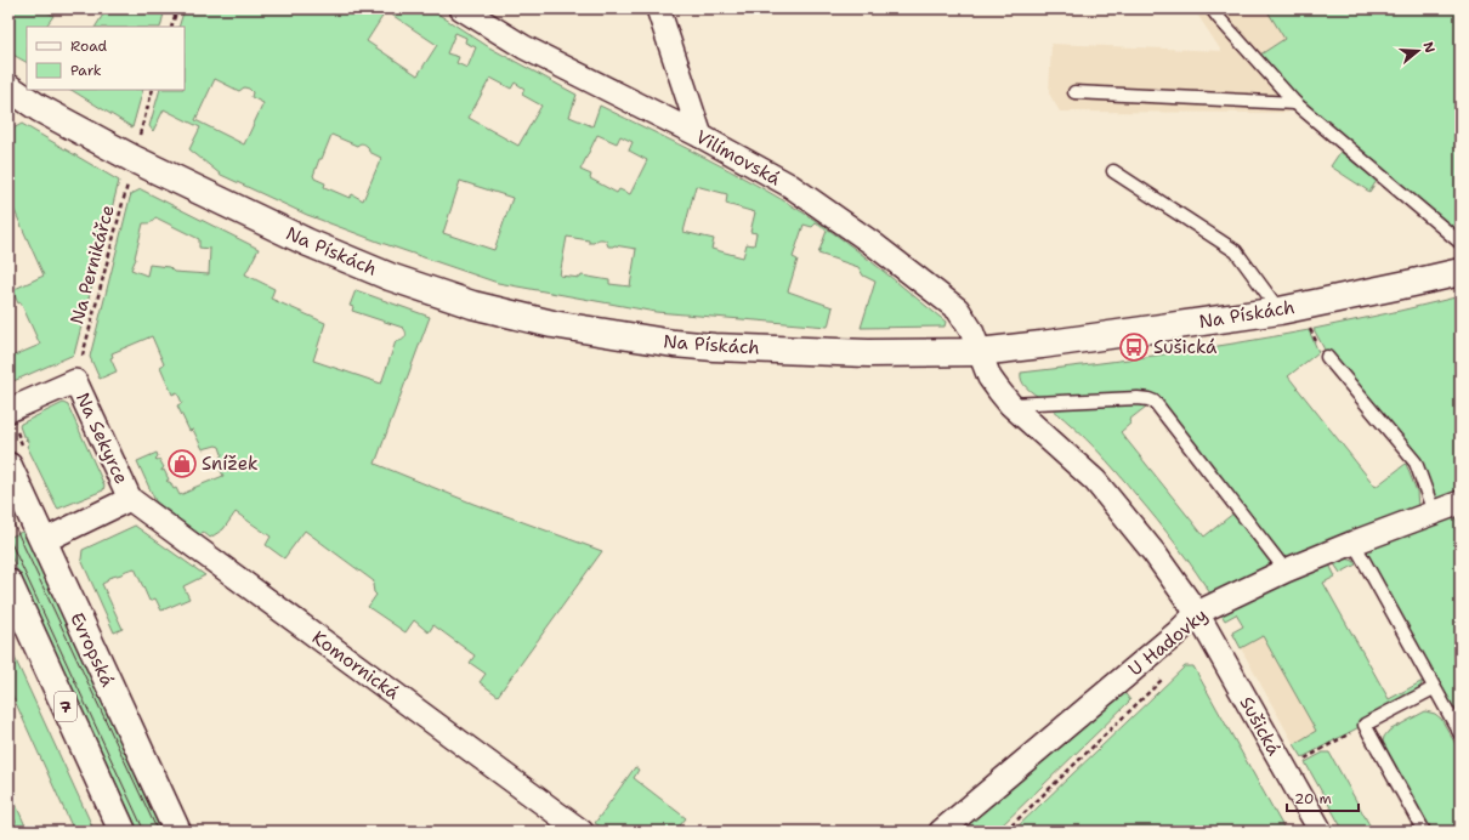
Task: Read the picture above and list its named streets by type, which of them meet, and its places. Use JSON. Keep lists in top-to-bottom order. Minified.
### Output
{"streets":{"street":["Vilímovská","Na Pískách","Na Sekyrce","U Hadovky","Evropská","Komornická","7","Sušická"],"path":["Na Pernikářce"]},"crossings":[["Vilímovská","Na Pískách"],["Vilímovská","Sušická"],["Na Pískách","Sušická"],["Na Sekyrce","Evropská"],["Na Sekyrce","Komornická"],["U Hadovky","Sušická"]],"places":{"bus stop":["Sušická"],"shop":["Snížek"]},"legend":["Road","Park"],"scale_bar":"20 m","north":"right"}
